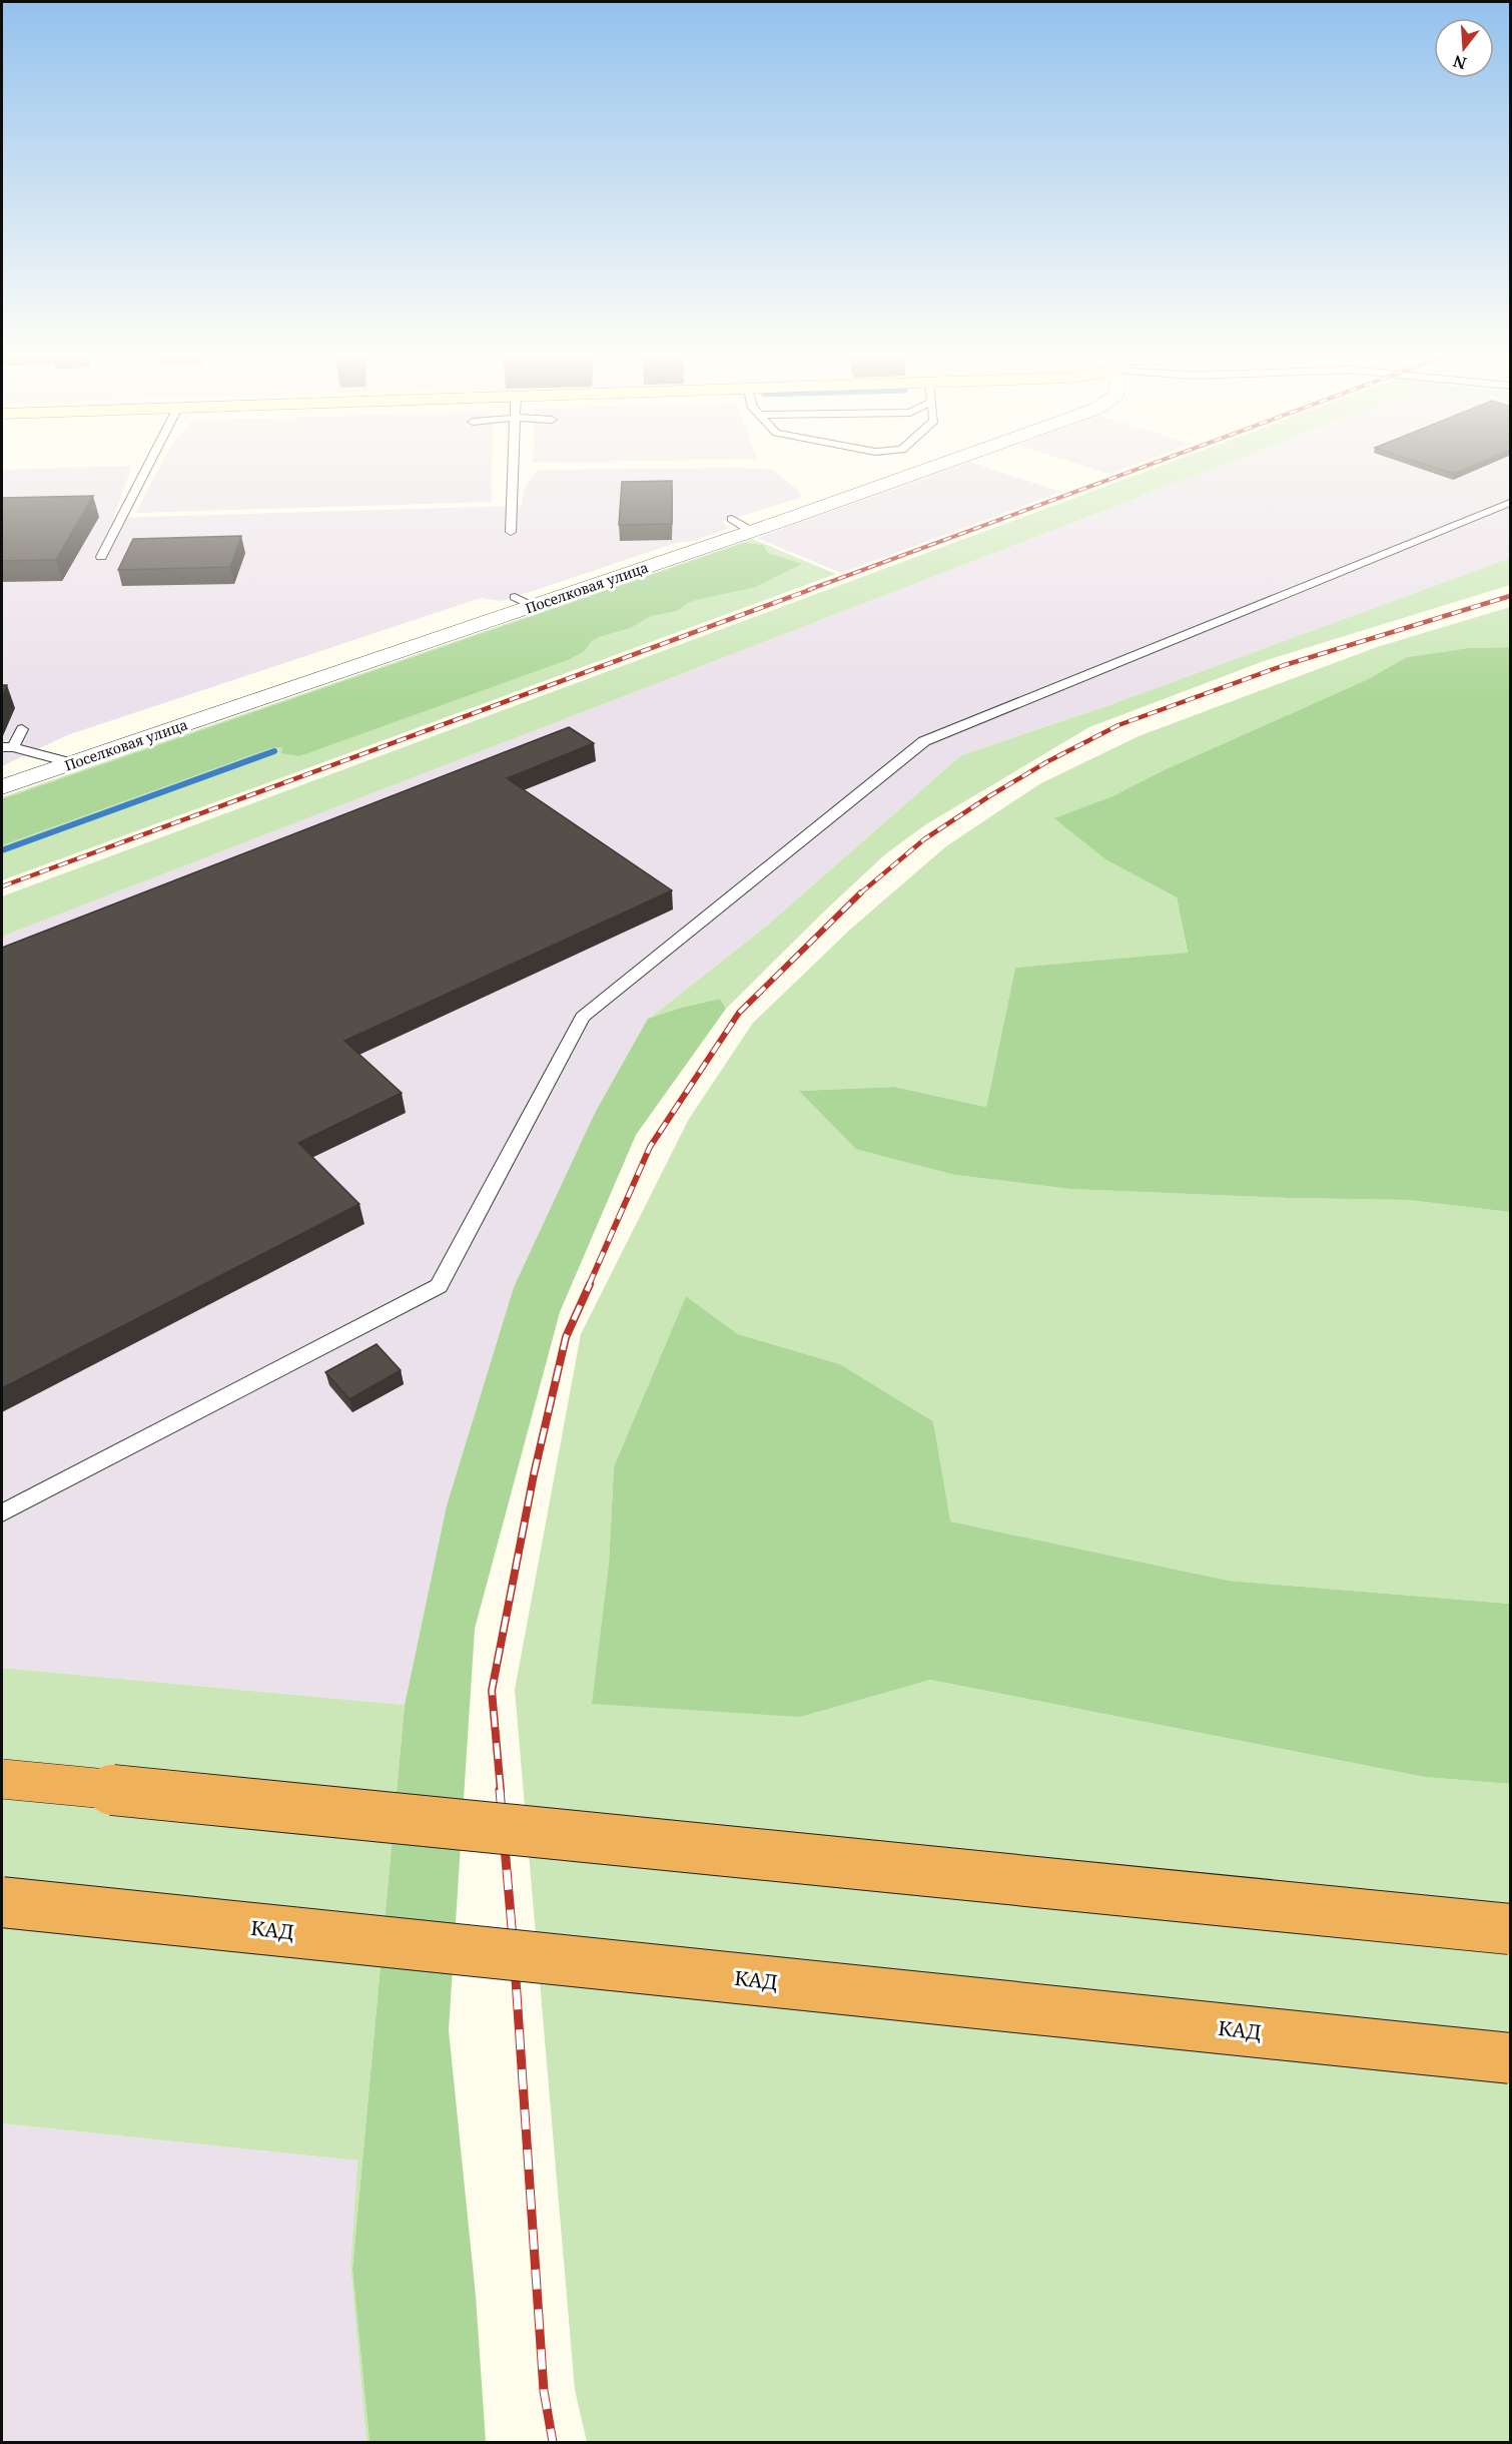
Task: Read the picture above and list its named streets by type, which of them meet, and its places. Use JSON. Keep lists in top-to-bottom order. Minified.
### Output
{"streets":{"highway":["КАД"],"street":["Поселковая улица"]},"north":"bottom"}
